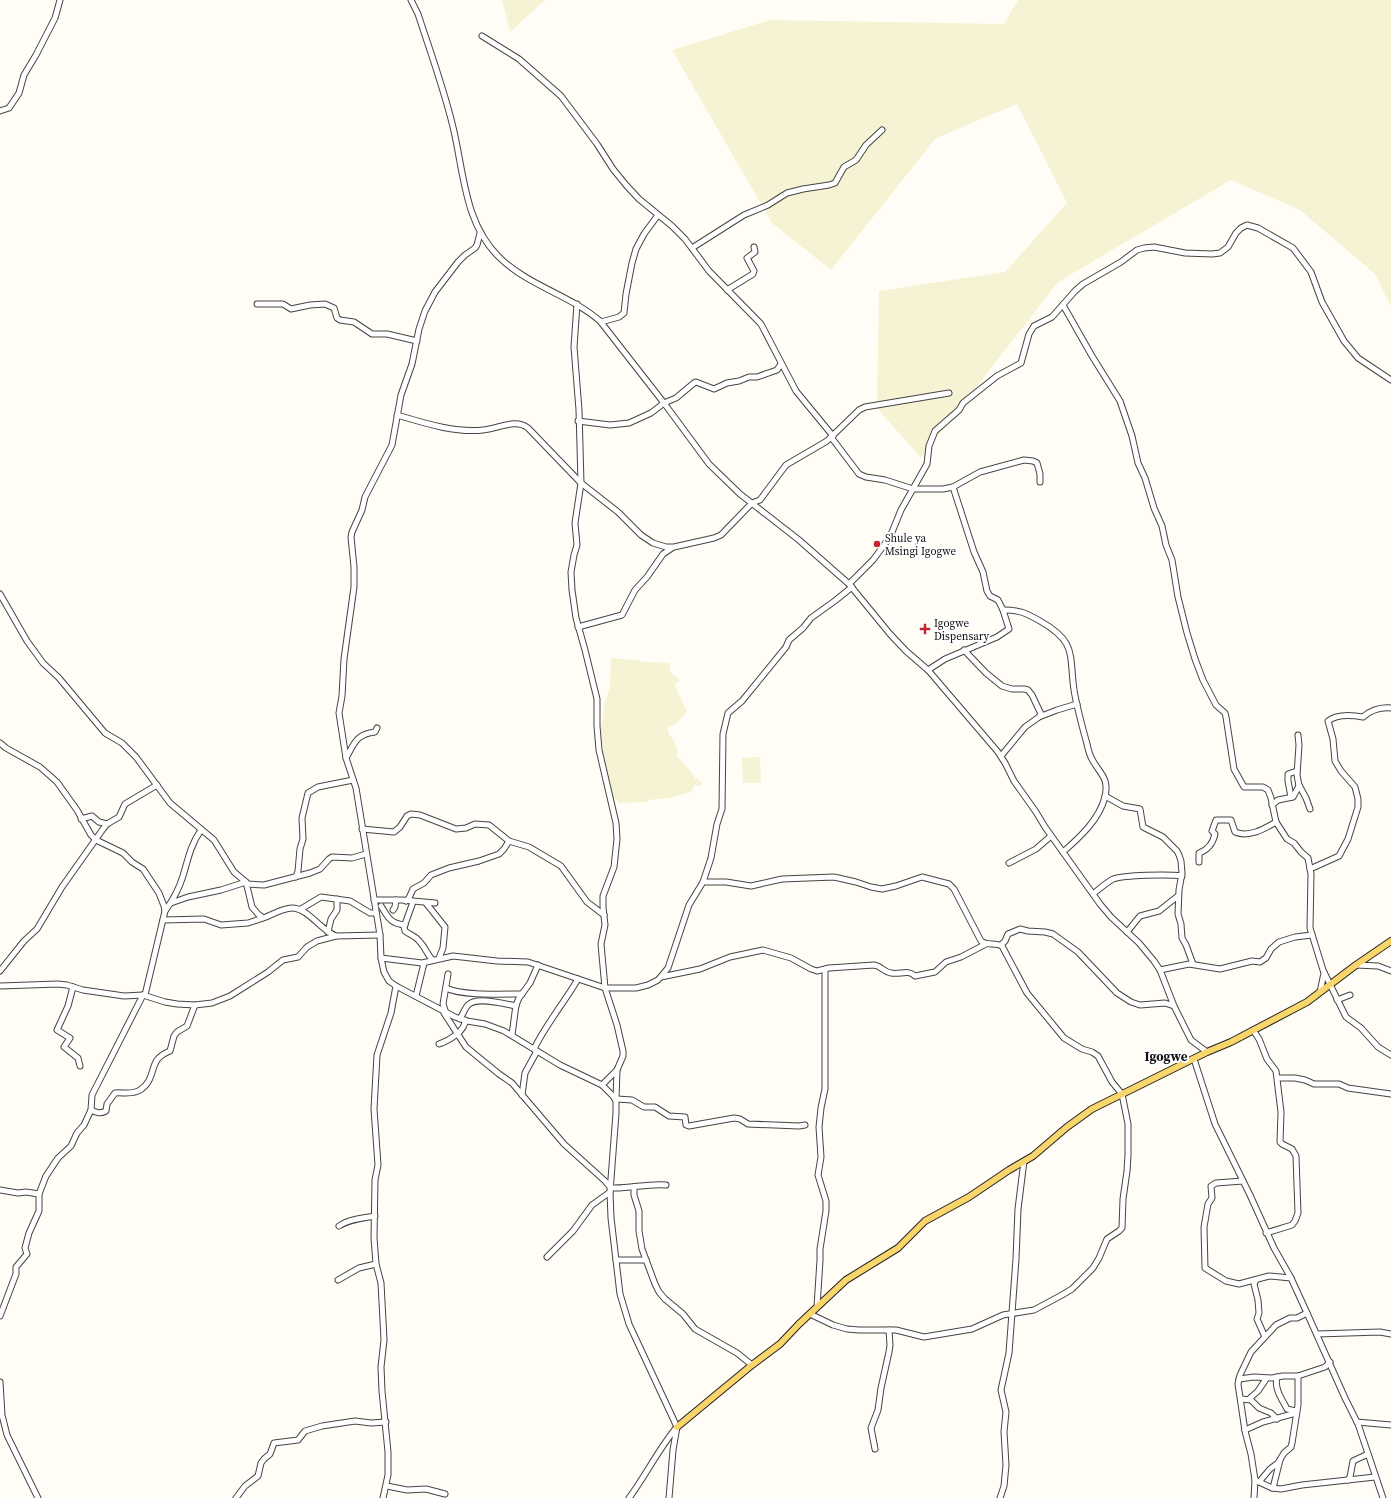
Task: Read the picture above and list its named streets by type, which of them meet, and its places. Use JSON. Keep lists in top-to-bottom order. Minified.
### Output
{"districts":["Igogwe"],"places":{"other":["Shule ya Msingi Igogwe"],"health":["Igogwe Dispensary"]}}
